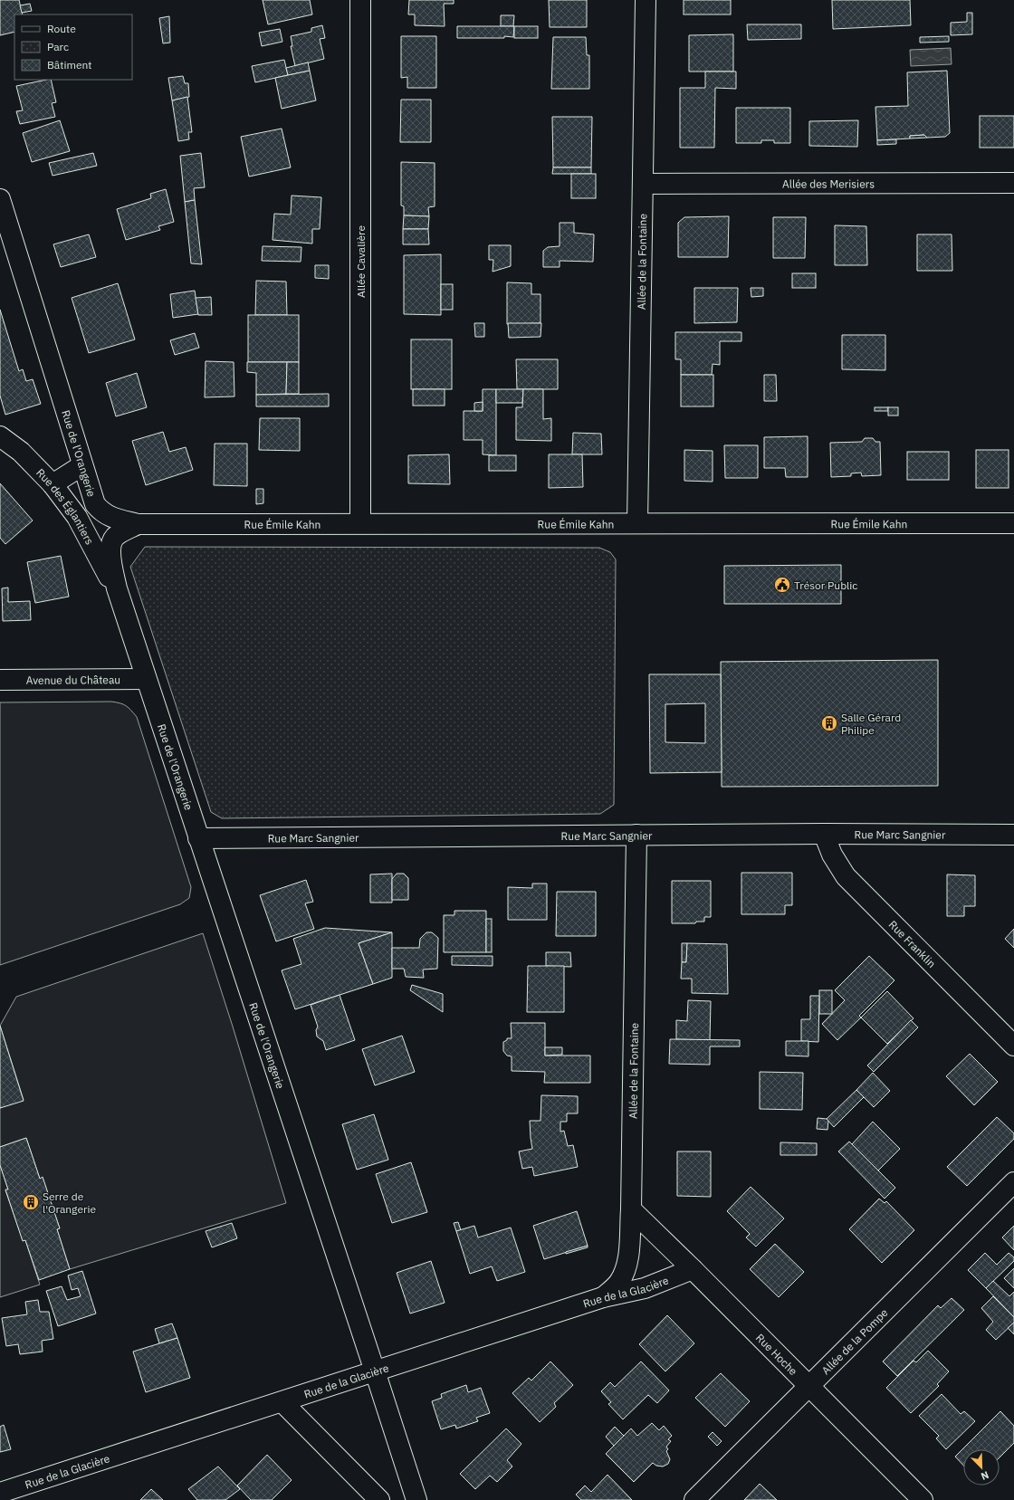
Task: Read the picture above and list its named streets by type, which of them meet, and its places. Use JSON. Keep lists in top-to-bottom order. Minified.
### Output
{"streets":{"street":["Allée des Merisiers","Allée Cavalière","Allée de la Fontaine","Rue de l'Orangerie","Rue des Églantiers","Rue Émile Kahn","Avenue du Château","Rue Marc Sangnier","Rue Franklin","Rue de la Glacière","Allée de la Pompe","Rue Hoche"]},"crossings":[["Allée des Merisiers","Allée de la Fontaine"],["Allée Cavalière","Rue Émile Kahn"],["Allée de la Fontaine","Rue Émile Kahn"],["Allée de la Fontaine","Rue Marc Sangnier"],["Allée de la Fontaine","Rue de la Glacière"],["Allée de la Fontaine","Rue Hoche"],["Rue de l'Orangerie","Rue des Églantiers"],["Rue de l'Orangerie","Rue Émile Kahn"],["Rue de l'Orangerie","Avenue du Château"],["Rue de l'Orangerie","Rue Marc Sangnier"],["Rue de l'Orangerie","Rue de la Glacière"],["Rue Marc Sangnier","Rue Franklin"],["Rue de la Glacière","Rue Hoche"],["Allée de la Pompe","Rue Hoche"]],"places":{"public building":["Trésor Public"],"building":["Salle Gérard Philipe","Serre de l'Orangerie"]},"legend":["Route","Parc","Bâtiment"],"north":"bottom right"}
